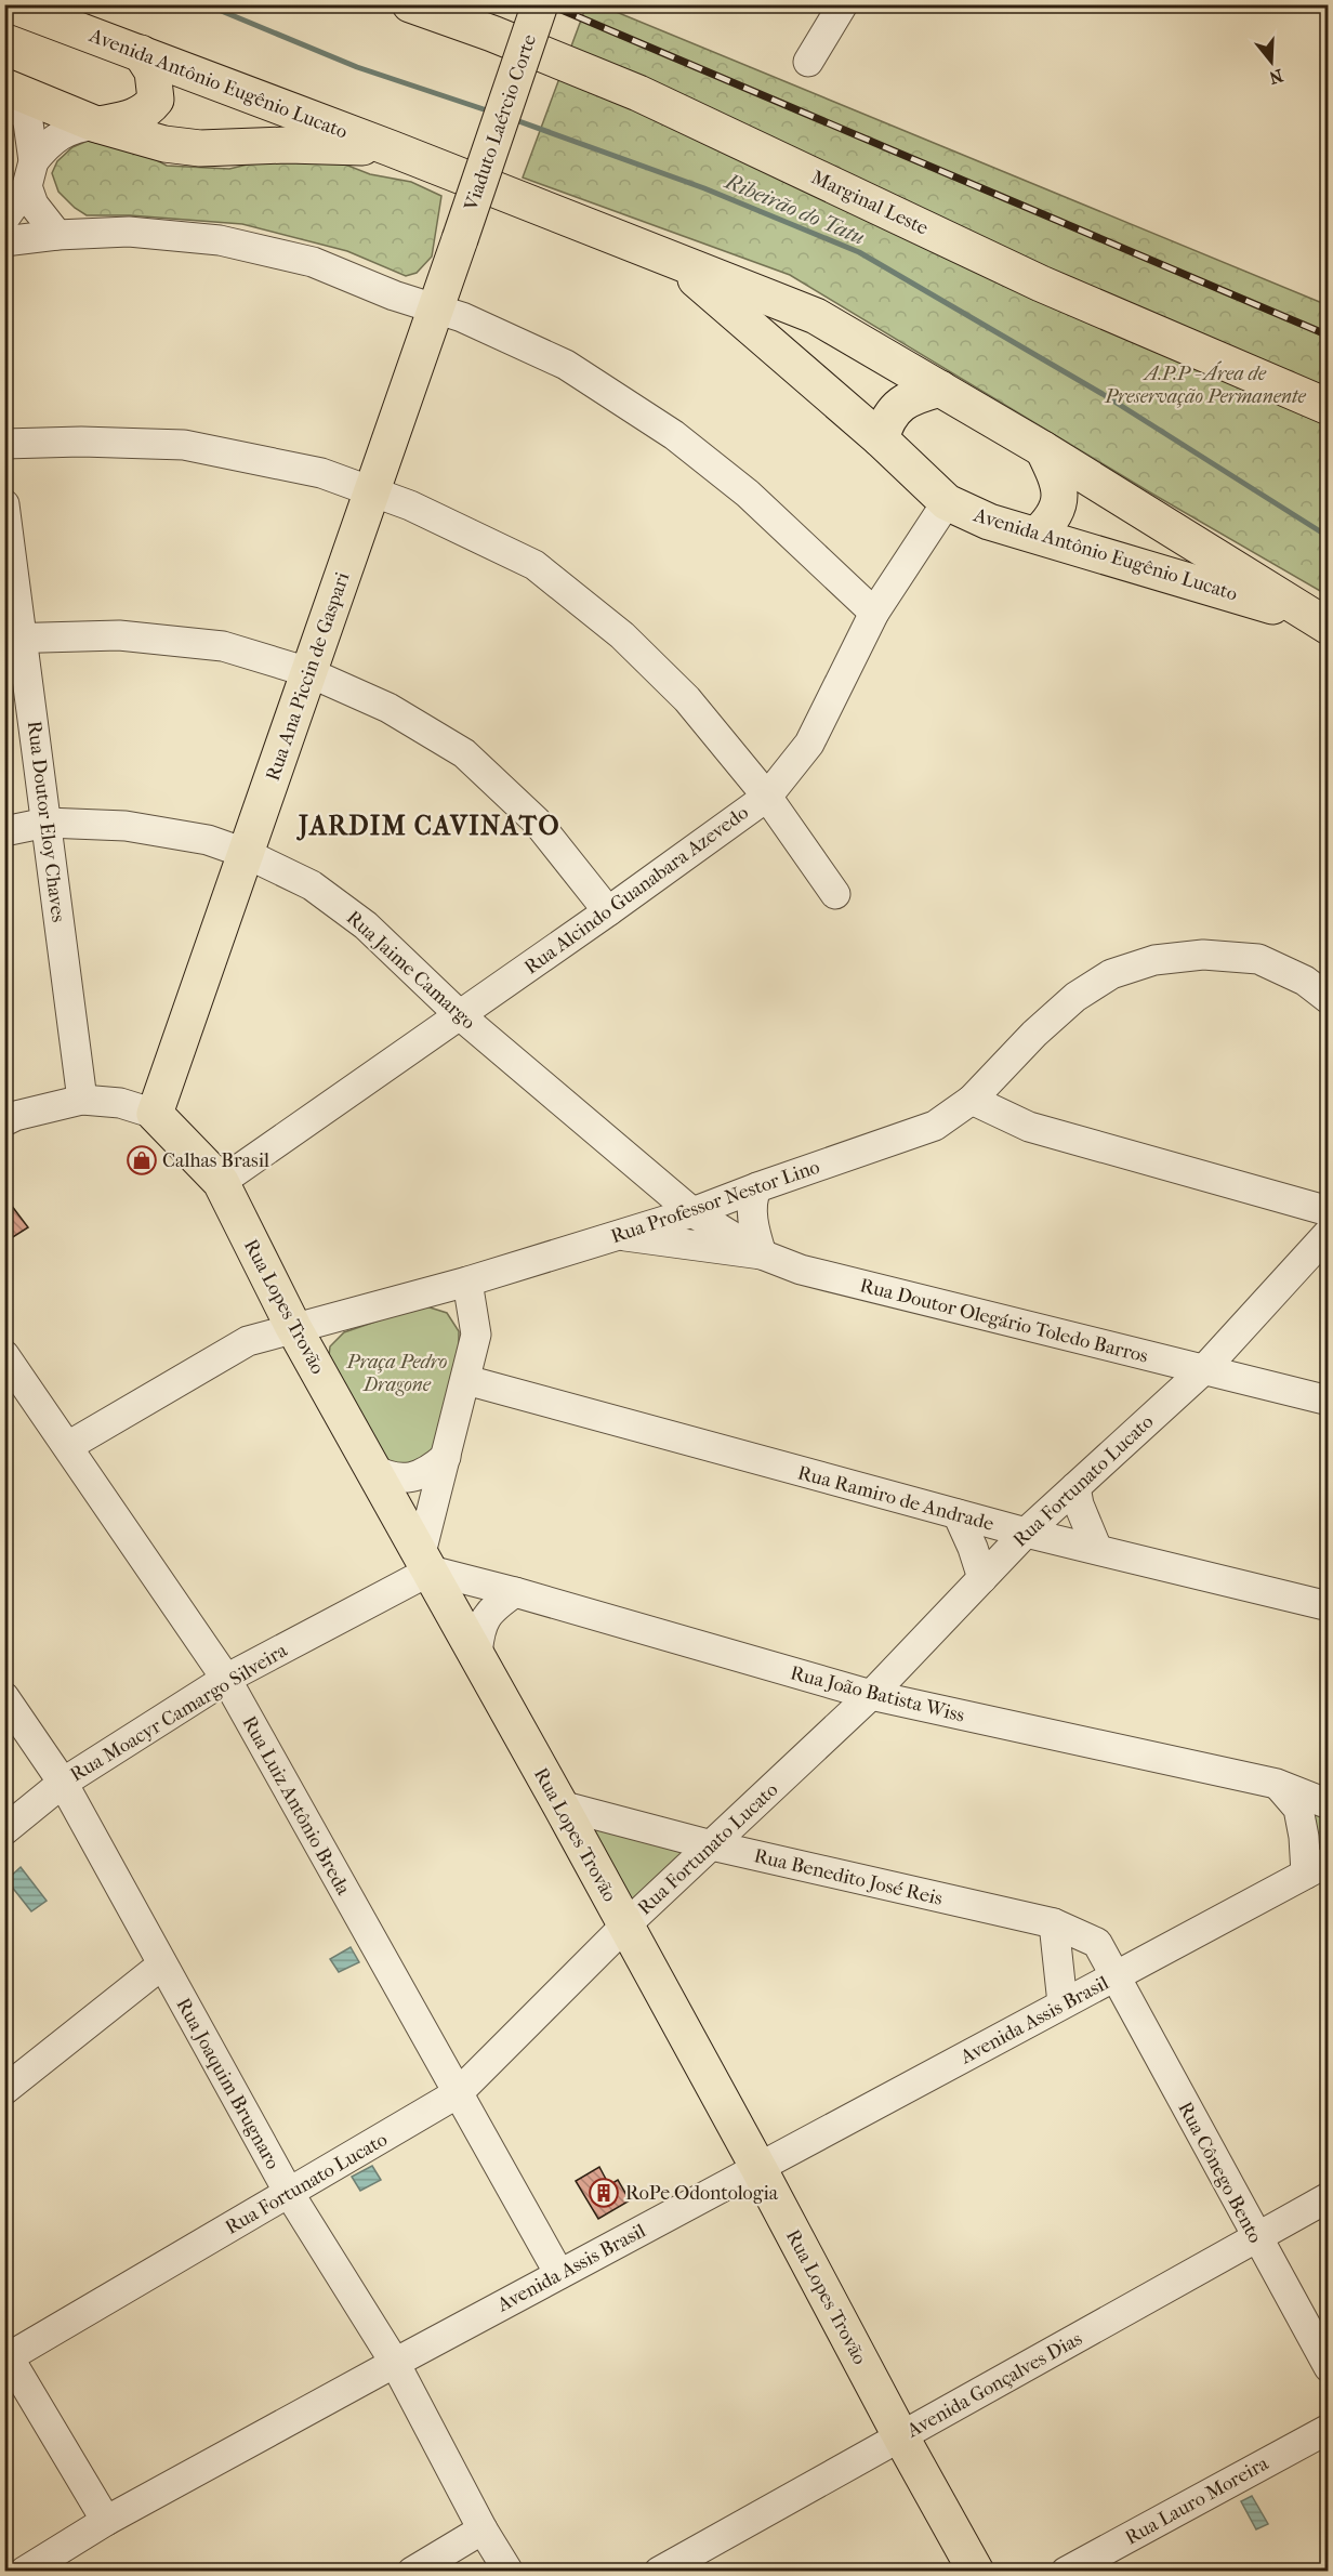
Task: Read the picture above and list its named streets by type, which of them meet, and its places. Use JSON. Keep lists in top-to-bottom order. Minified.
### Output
{"streets":{"main road":["Avenida Antônio Eugênio Lucato","Viaduto Laércio Corte","Marginal Leste","Rua Ana Piccin de Gaspari","Rua Lopes Trovão"],"street":["Rua Doutor Eloy Chaves","Rua Alcindo Guanabara Azevedo","Rua Jaime Camargo","Rua Professor Nestor Lino","Rua Doutor Olegário Toledo Barros","Rua Fortunato Lucato","Rua Ramiro de Andrade","Rua João Batista Wiss","Rua Moacyr Camargo Silveira","Rua Luiz Antônio Breda","Rua Benedito José Reis","Avenida Assis Brasil","Rua Joaquim Brugnaro","Rua Cônego Bento","Avenida Gonçalves Dias","Rua Lauro Moreira"]},"crossings":[["Avenida Antônio Eugênio Lucato","Rua Alcindo Guanabara Azevedo"],["Viaduto Laércio Corte","Rua Ana Piccin de Gaspari"],["Rua Ana Piccin de Gaspari","Rua Jaime Camargo"],["Rua Ana Piccin de Gaspari","Rua Lopes Trovão"],["Rua Doutor Eloy Chaves","Rua Jaime Camargo"],["Rua Alcindo Guanabara Azevedo","Rua Jaime Camargo"],["Rua Alcindo Guanabara Azevedo","Rua Lopes Trovão"],["Rua Jaime Camargo","Rua Professor Nestor Lino"],["Rua Jaime Camargo","Rua Doutor Olegário Toledo Barros"],["Rua Professor Nestor Lino","Rua Lopes Trovão"],["Rua Professor Nestor Lino","Rua Doutor Olegário Toledo Barros"],["Rua Professor Nestor Lino","Rua Luiz Antônio Breda"],["Rua Lopes Trovão","Rua Fortunato Lucato"],["Rua Lopes Trovão","Rua João Batista Wiss"],["Rua Lopes Trovão","Rua Moacyr Camargo Silveira"],["Rua Lopes Trovão","Rua Benedito José Reis"],["Rua Lopes Trovão","Avenida Assis Brasil"],["Rua Lopes Trovão","Avenida Gonçalves Dias"],["Rua Doutor Olegário Toledo Barros","Rua Fortunato Lucato"],["Rua Fortunato Lucato","Rua Ramiro de Andrade"],["Rua Fortunato Lucato","Rua João Batista Wiss"],["Rua Fortunato Lucato","Rua Luiz Antônio Breda"],["Rua Fortunato Lucato","Rua Benedito José Reis"],["Rua Fortunato Lucato","Rua Joaquim Brugnaro"],["Rua João Batista Wiss","Rua Moacyr Camargo Silveira"],["Rua Moacyr Camargo Silveira","Rua Luiz Antônio Breda"],["Rua Moacyr Camargo Silveira","Rua Joaquim Brugnaro"],["Rua Luiz Antônio Breda","Avenida Assis Brasil"],["Rua Benedito José Reis","Avenida Assis Brasil"],["Rua Benedito José Reis","Rua Cônego Bento"],["Avenida Assis Brasil","Rua Joaquim Brugnaro"],["Avenida Assis Brasil","Rua Cônego Bento"],["Rua Cônego Bento","Avenida Gonçalves Dias"]],"districts":["JARDIM CAVINATO"],"water":["Ribeirão do Tatu"],"parks":["A.P.P - Área de Preservação Permanente","Praça Pedro Dragone"],"places":{"shop":["Calhas Brasil"],"building":["RoPe Odontologia"]},"north":"bottom"}
